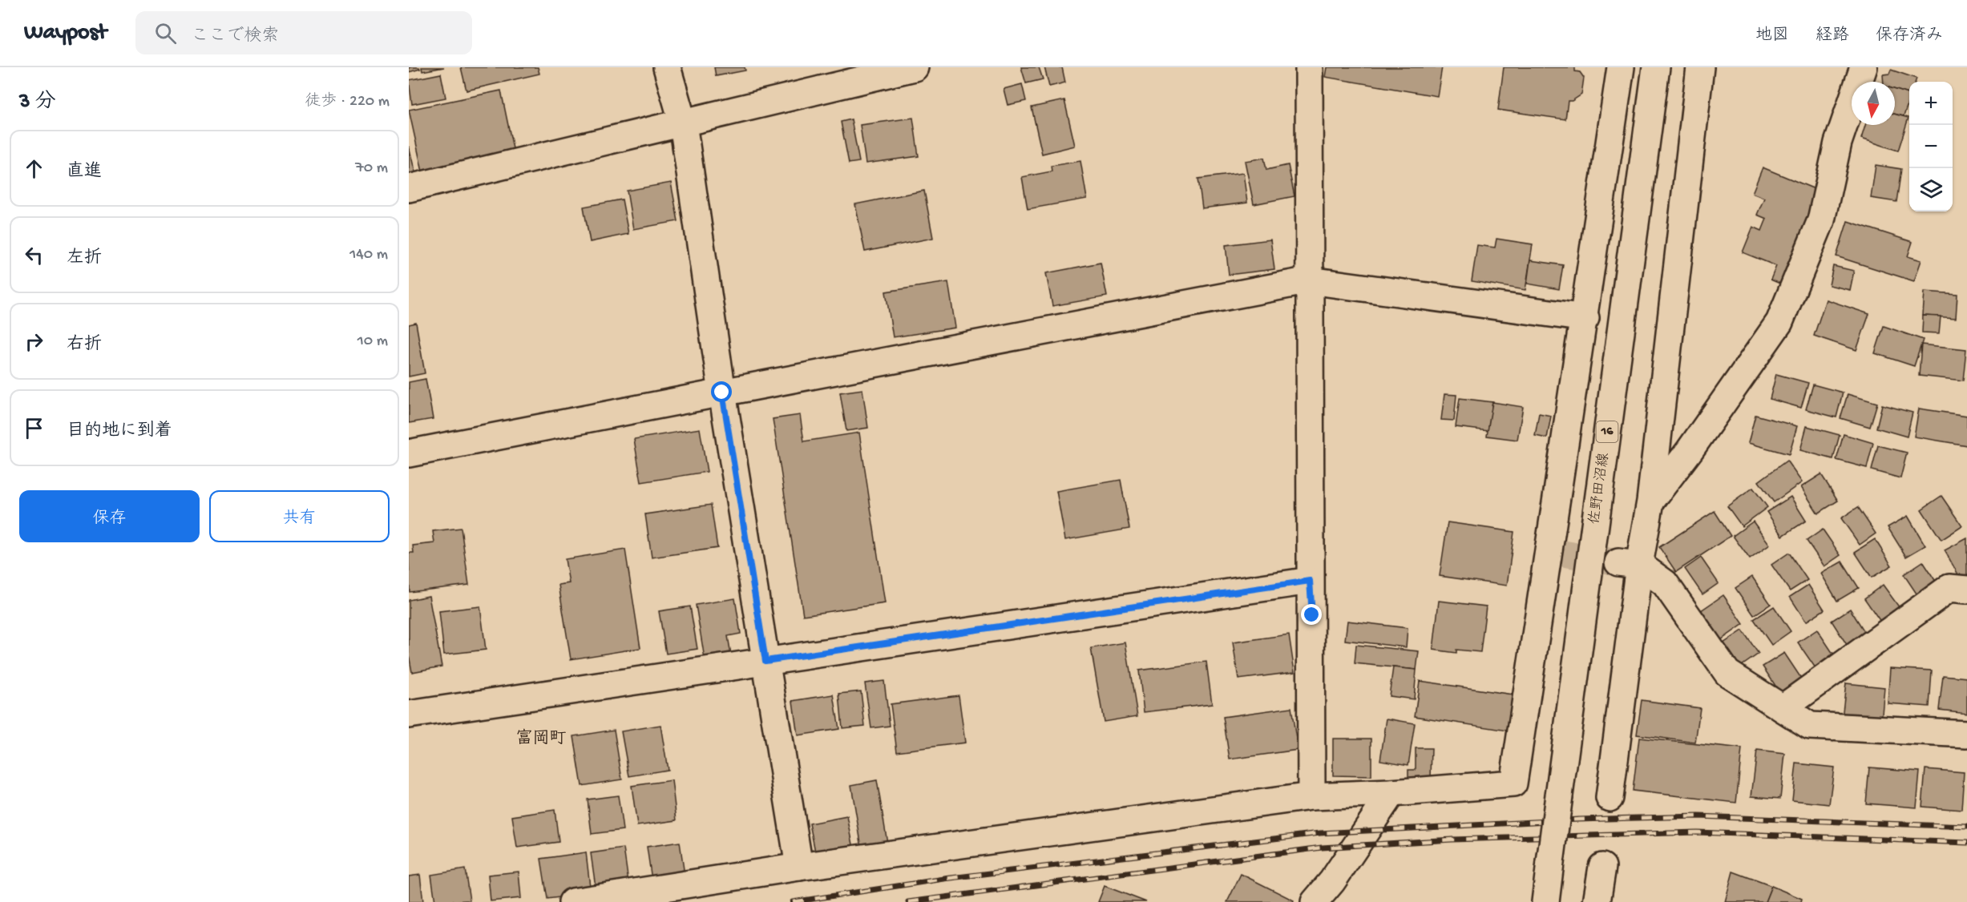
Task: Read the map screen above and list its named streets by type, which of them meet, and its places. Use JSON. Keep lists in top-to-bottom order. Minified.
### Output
{"streets":{"street":["16","佐野田沼線"]},"districts":["富岡町"],"north":"bottom","page":{"header":"Waypost","search":"ここで検索","nav":["地図","経路","保存済み"],"heading":["3 分","徒歩 · 220 m"],"map_buttons":["+","−"],"list":[["直進","70 m"],["左折","140 m"],["右折","10 m"],"目的地に到着"],"buttons":["保存","共有"]}}
